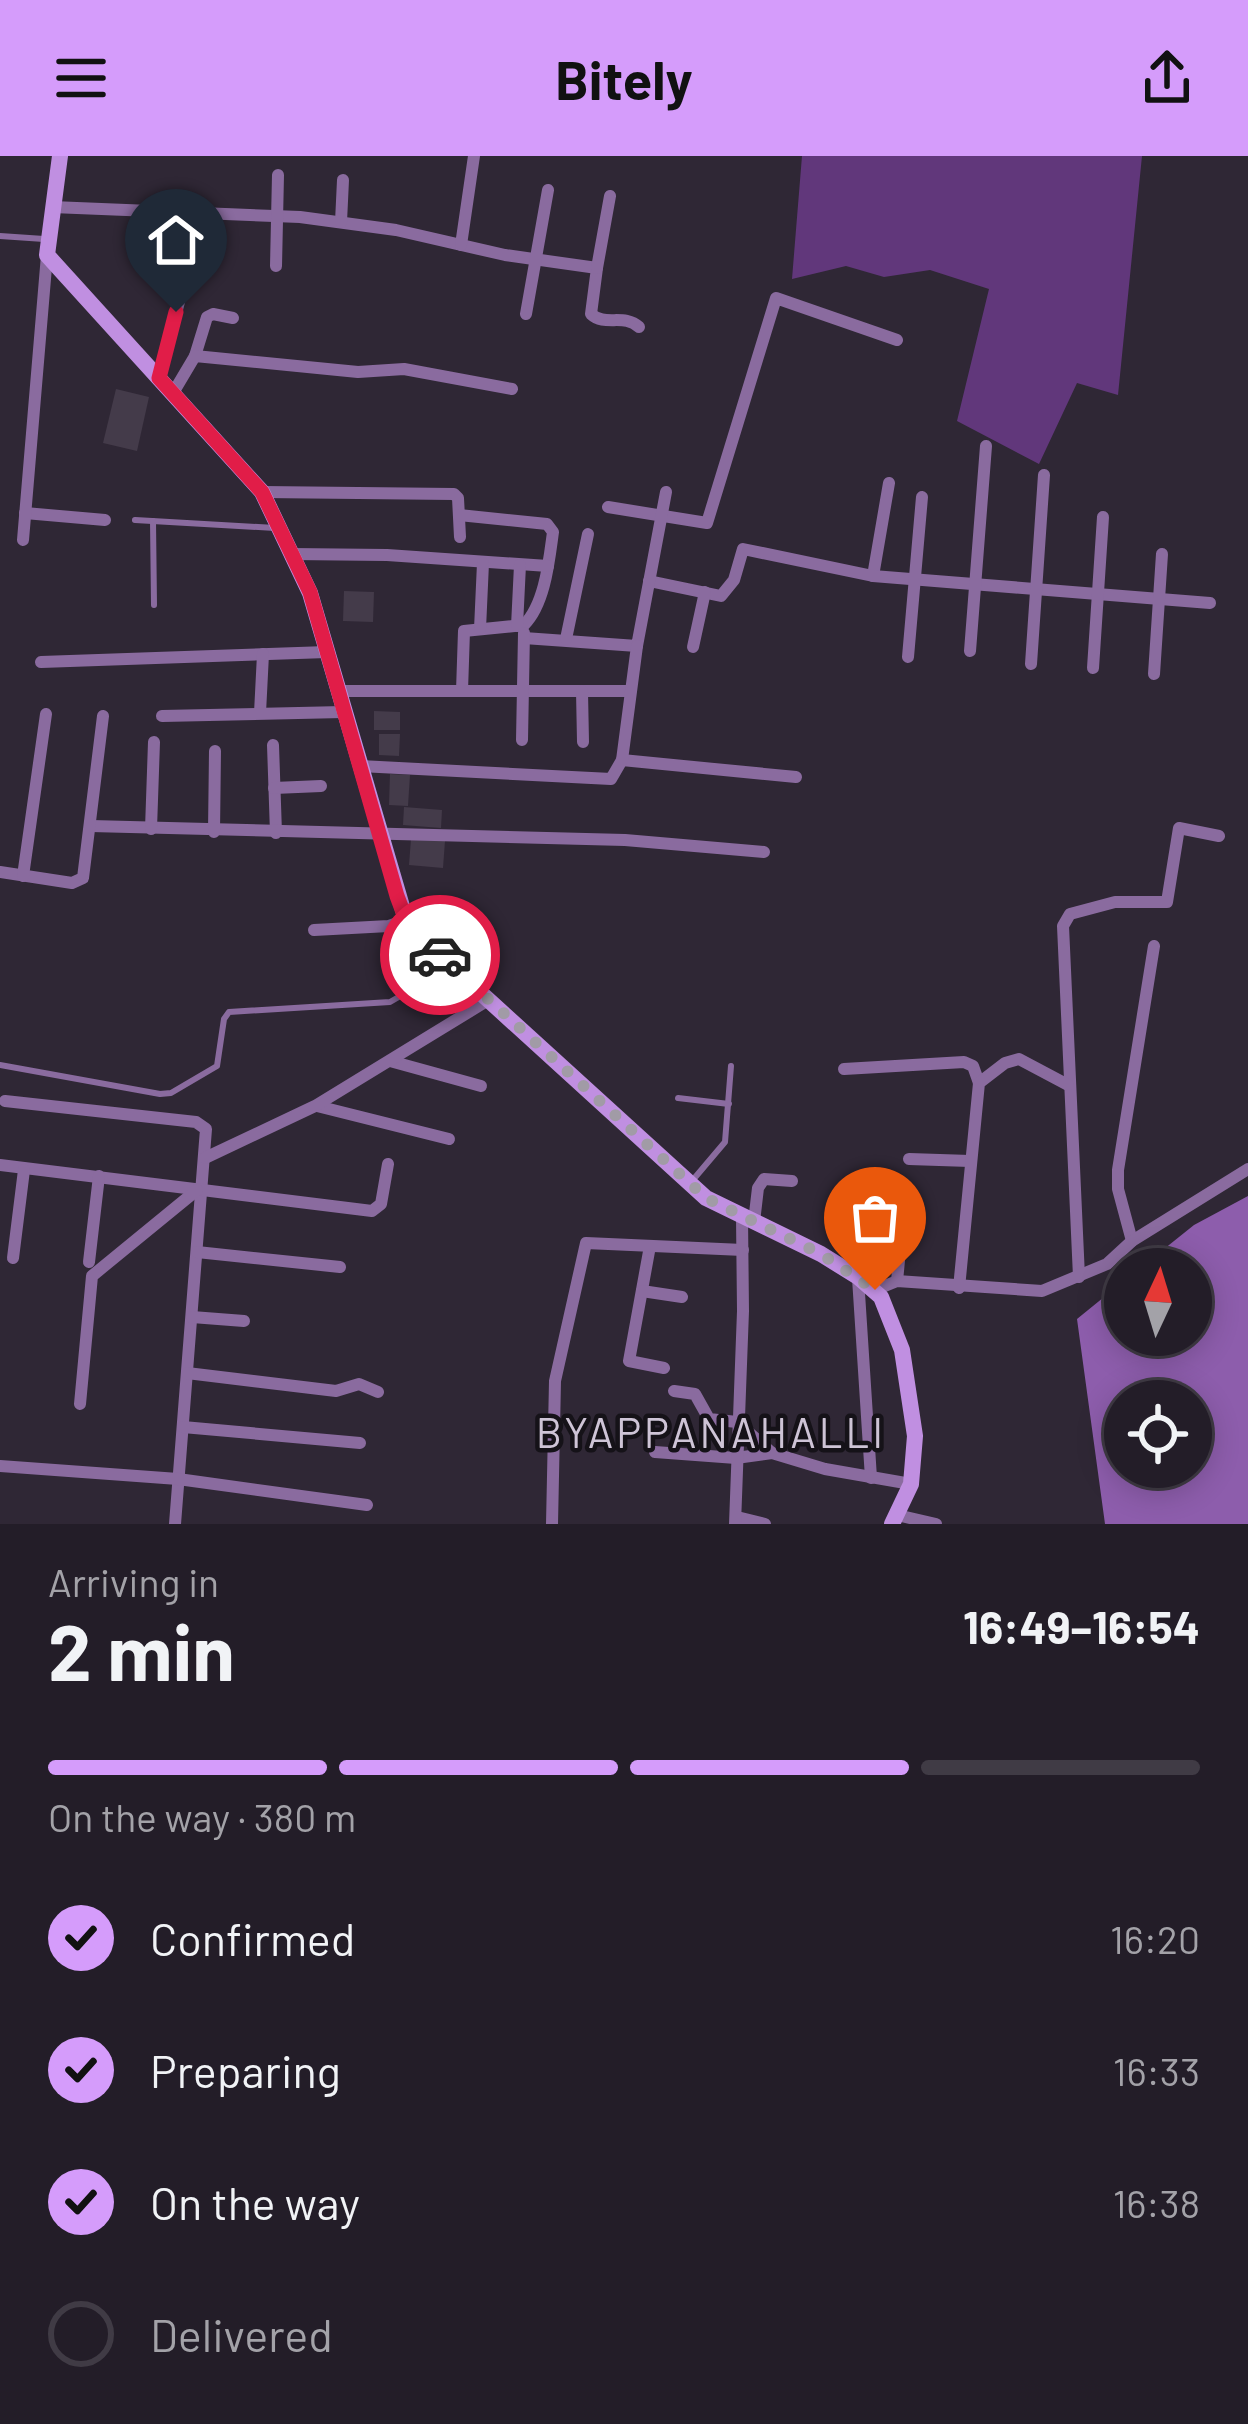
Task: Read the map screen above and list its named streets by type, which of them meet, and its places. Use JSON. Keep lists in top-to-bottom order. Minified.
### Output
{"districts":["BYAPPANAHALLI"],"north":"top","page":{"header":"Bitely","heading":["2 min","Arriving in","16:49–16:54"],"bar":"On the way · 380 m","list":[["Confirmed","16:20"],["Preparing","16:33"],["On the way","16:38"],"Delivered"]}}
